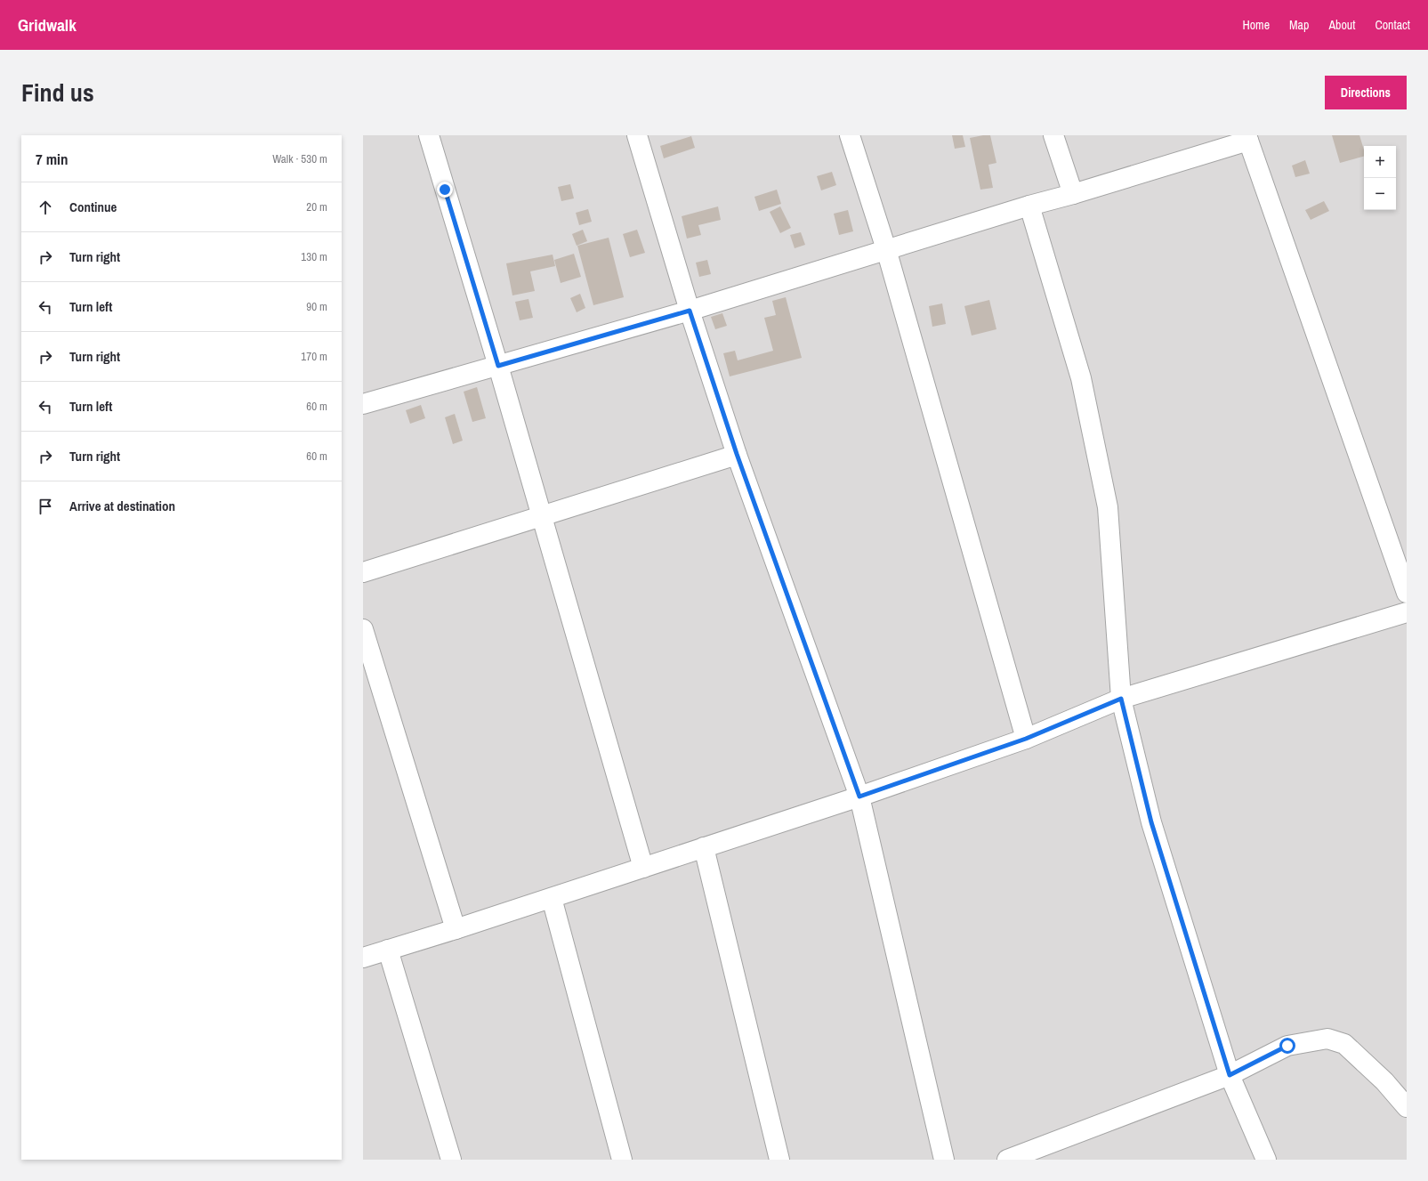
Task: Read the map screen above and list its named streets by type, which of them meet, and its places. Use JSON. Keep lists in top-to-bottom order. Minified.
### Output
{"page":{"header":"Gridwalk","nav":["Home","Map","About","Contact"],"title":"Find us","buttons":"Directions","heading":["7 min","Walk · 530 m"],"map_buttons":["+","−"],"list":[["Continue","20 m"],["Turn right","130 m"],["Turn left","90 m"],["Turn right","170 m"],["Turn left","60 m"],["Turn right","60 m"],"Arrive at destination"]}}
